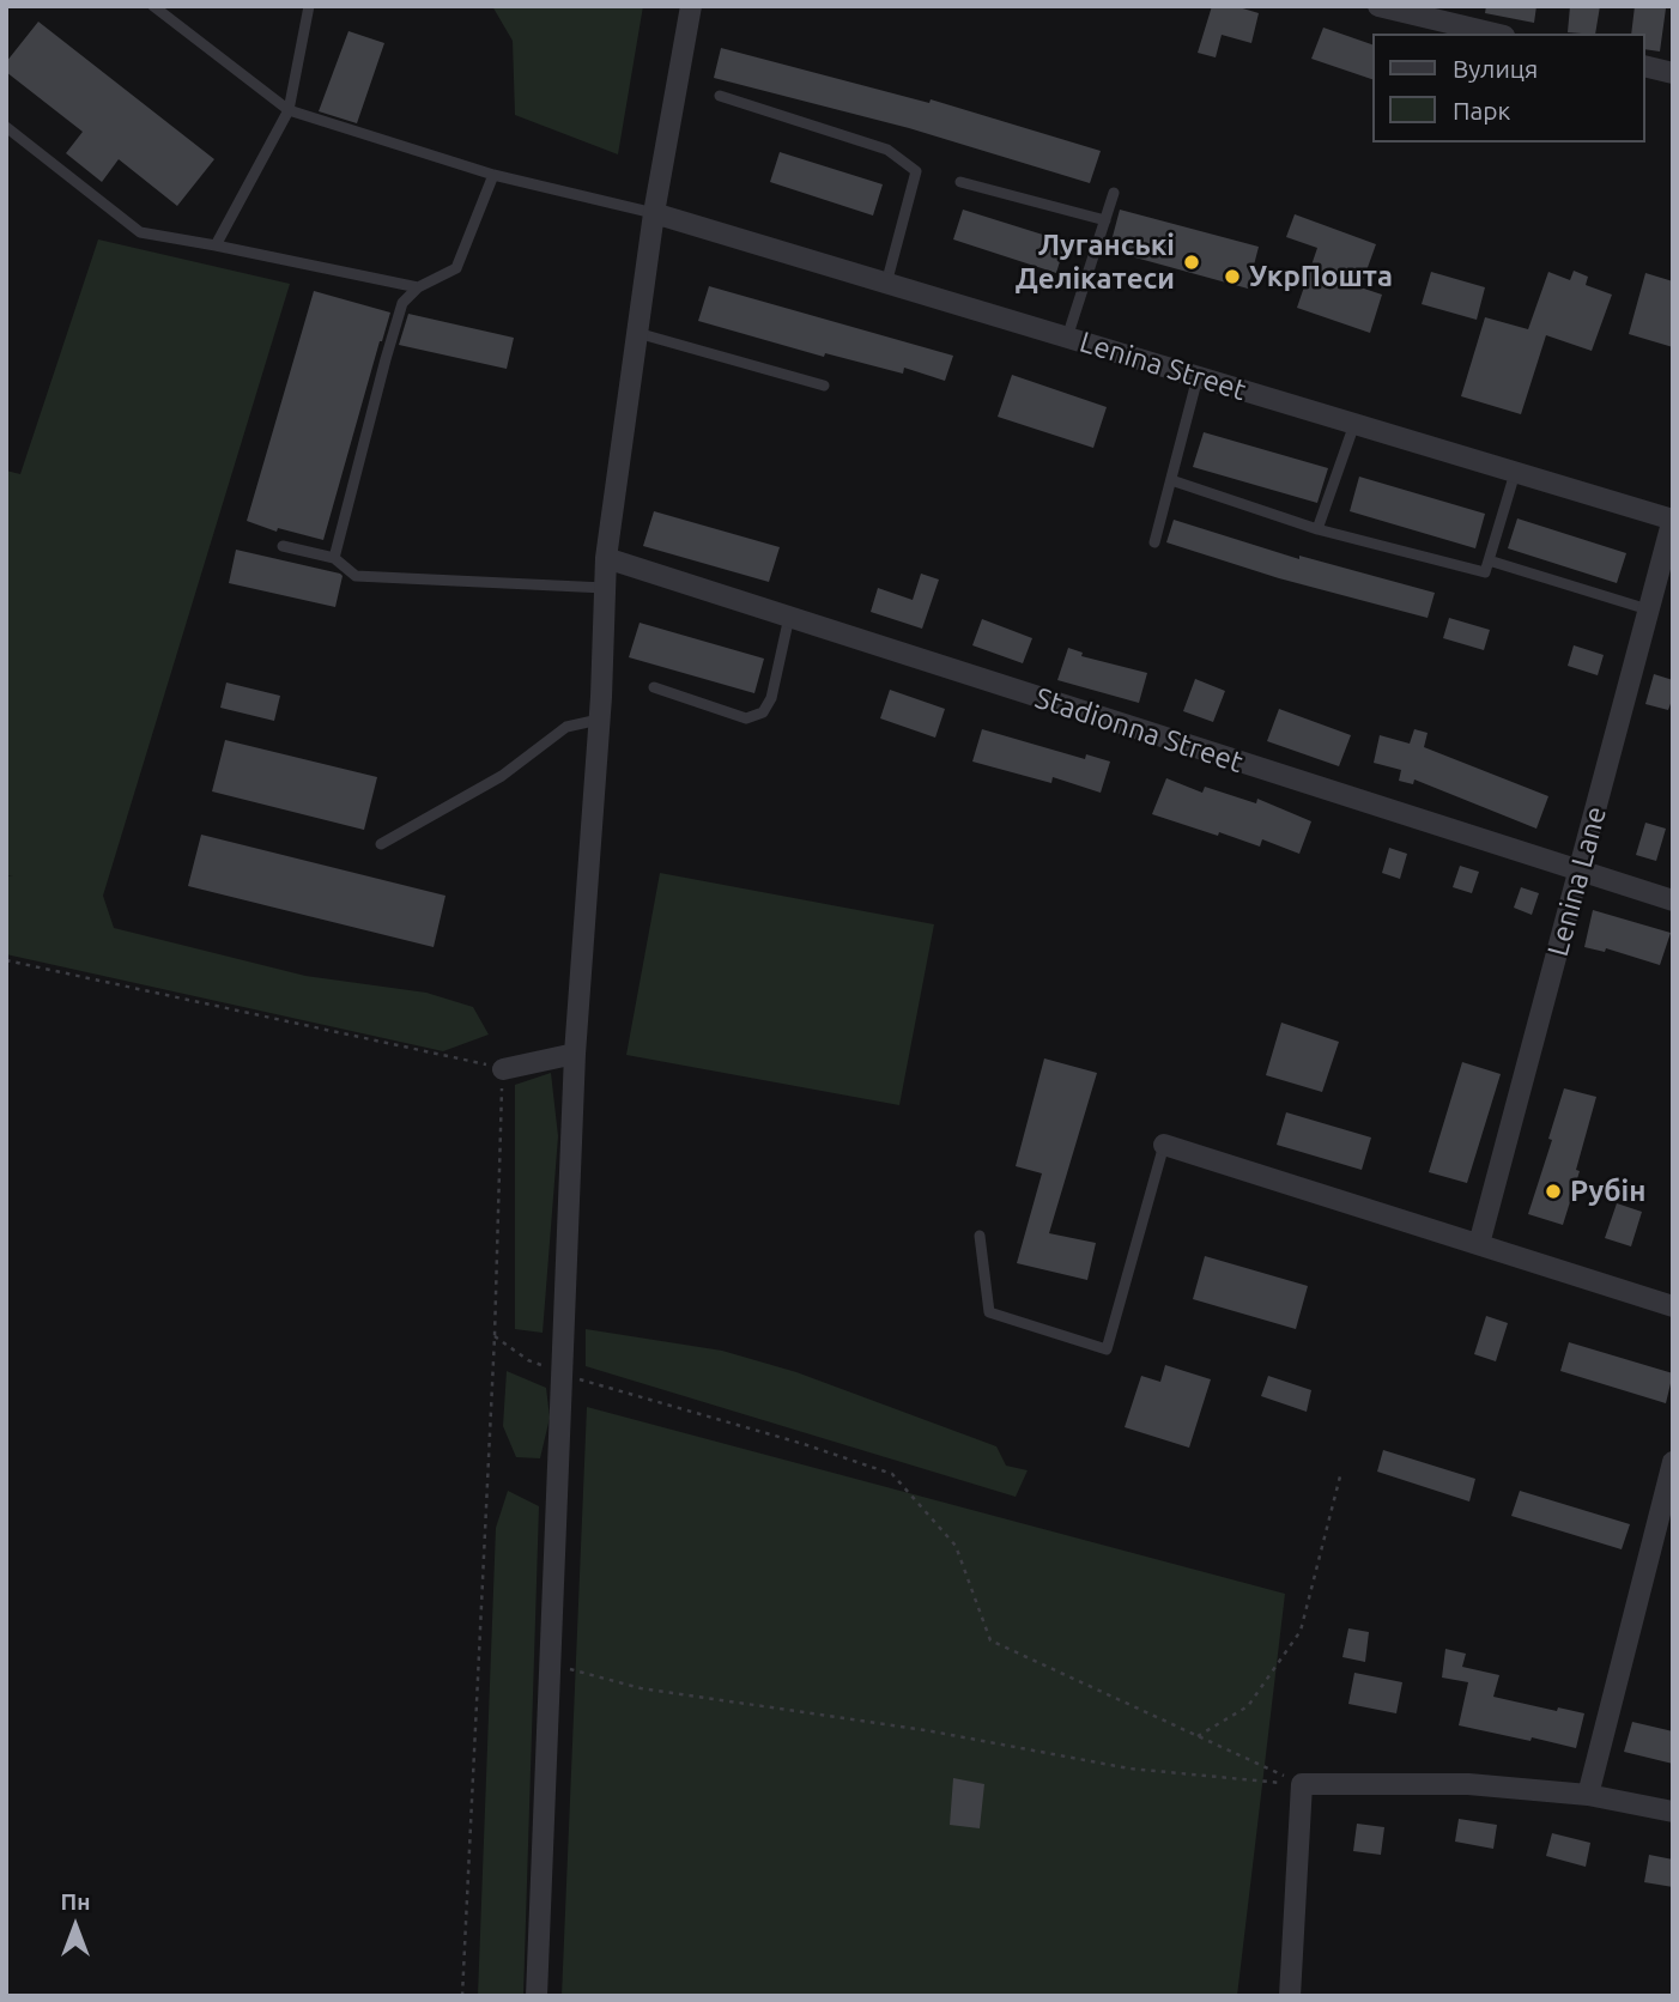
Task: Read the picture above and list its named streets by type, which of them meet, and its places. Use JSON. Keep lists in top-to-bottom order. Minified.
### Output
{"streets":{"street":["Lenina Street","Stadionna Street","Lenina Lane"]},"crossings":[["Lenina Street","Lenina Lane"],["Stadionna Street","Lenina Lane"]],"places":["Луганські Делікатеси","УкрПошта","Рубін"],"legend":["Вулиця","Парк"],"north":"top"}
